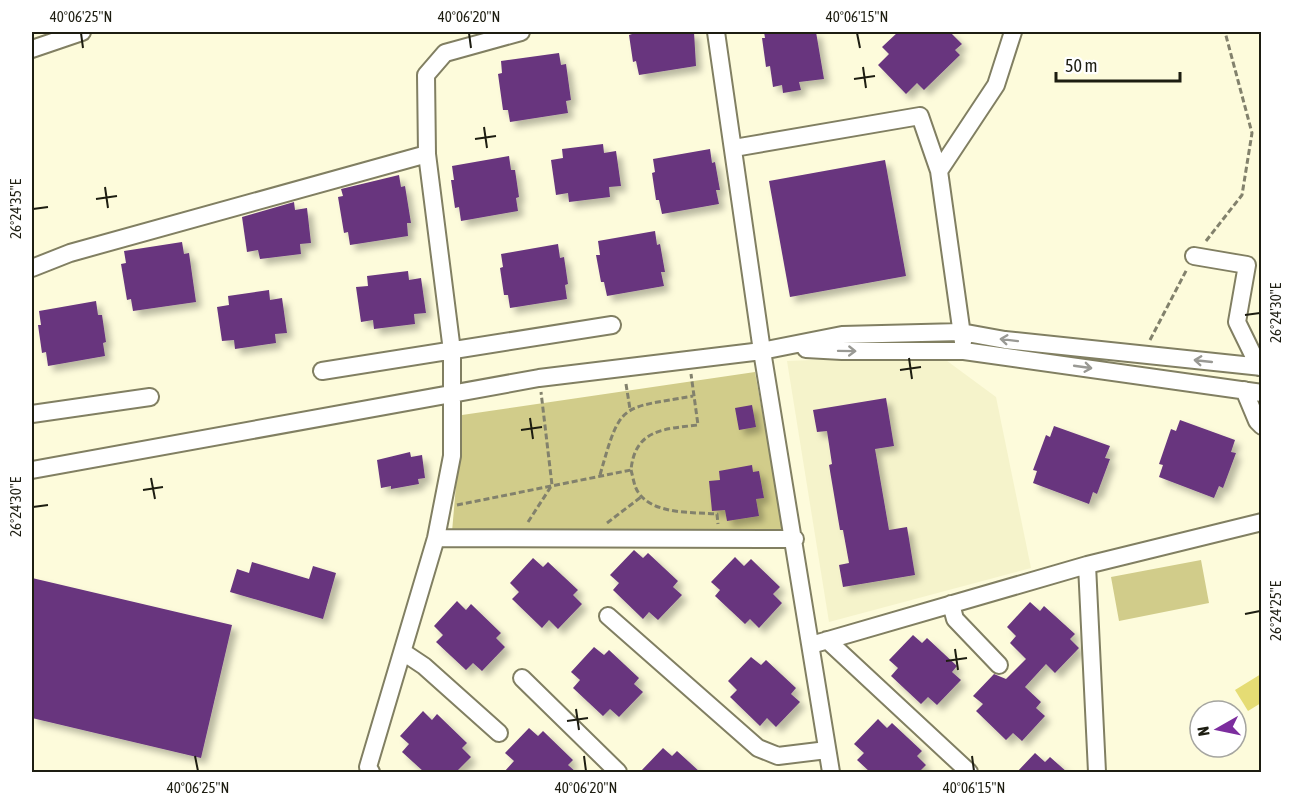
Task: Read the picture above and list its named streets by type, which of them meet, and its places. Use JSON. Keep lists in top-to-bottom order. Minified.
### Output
{"scale_bar":"50 m","north":"left","coordinates":["40°06'25\"N","40°06'20\"N","40°06'15\"N","26°24'35\"E","26°24'30\"E","26°24'25\"E"]}
